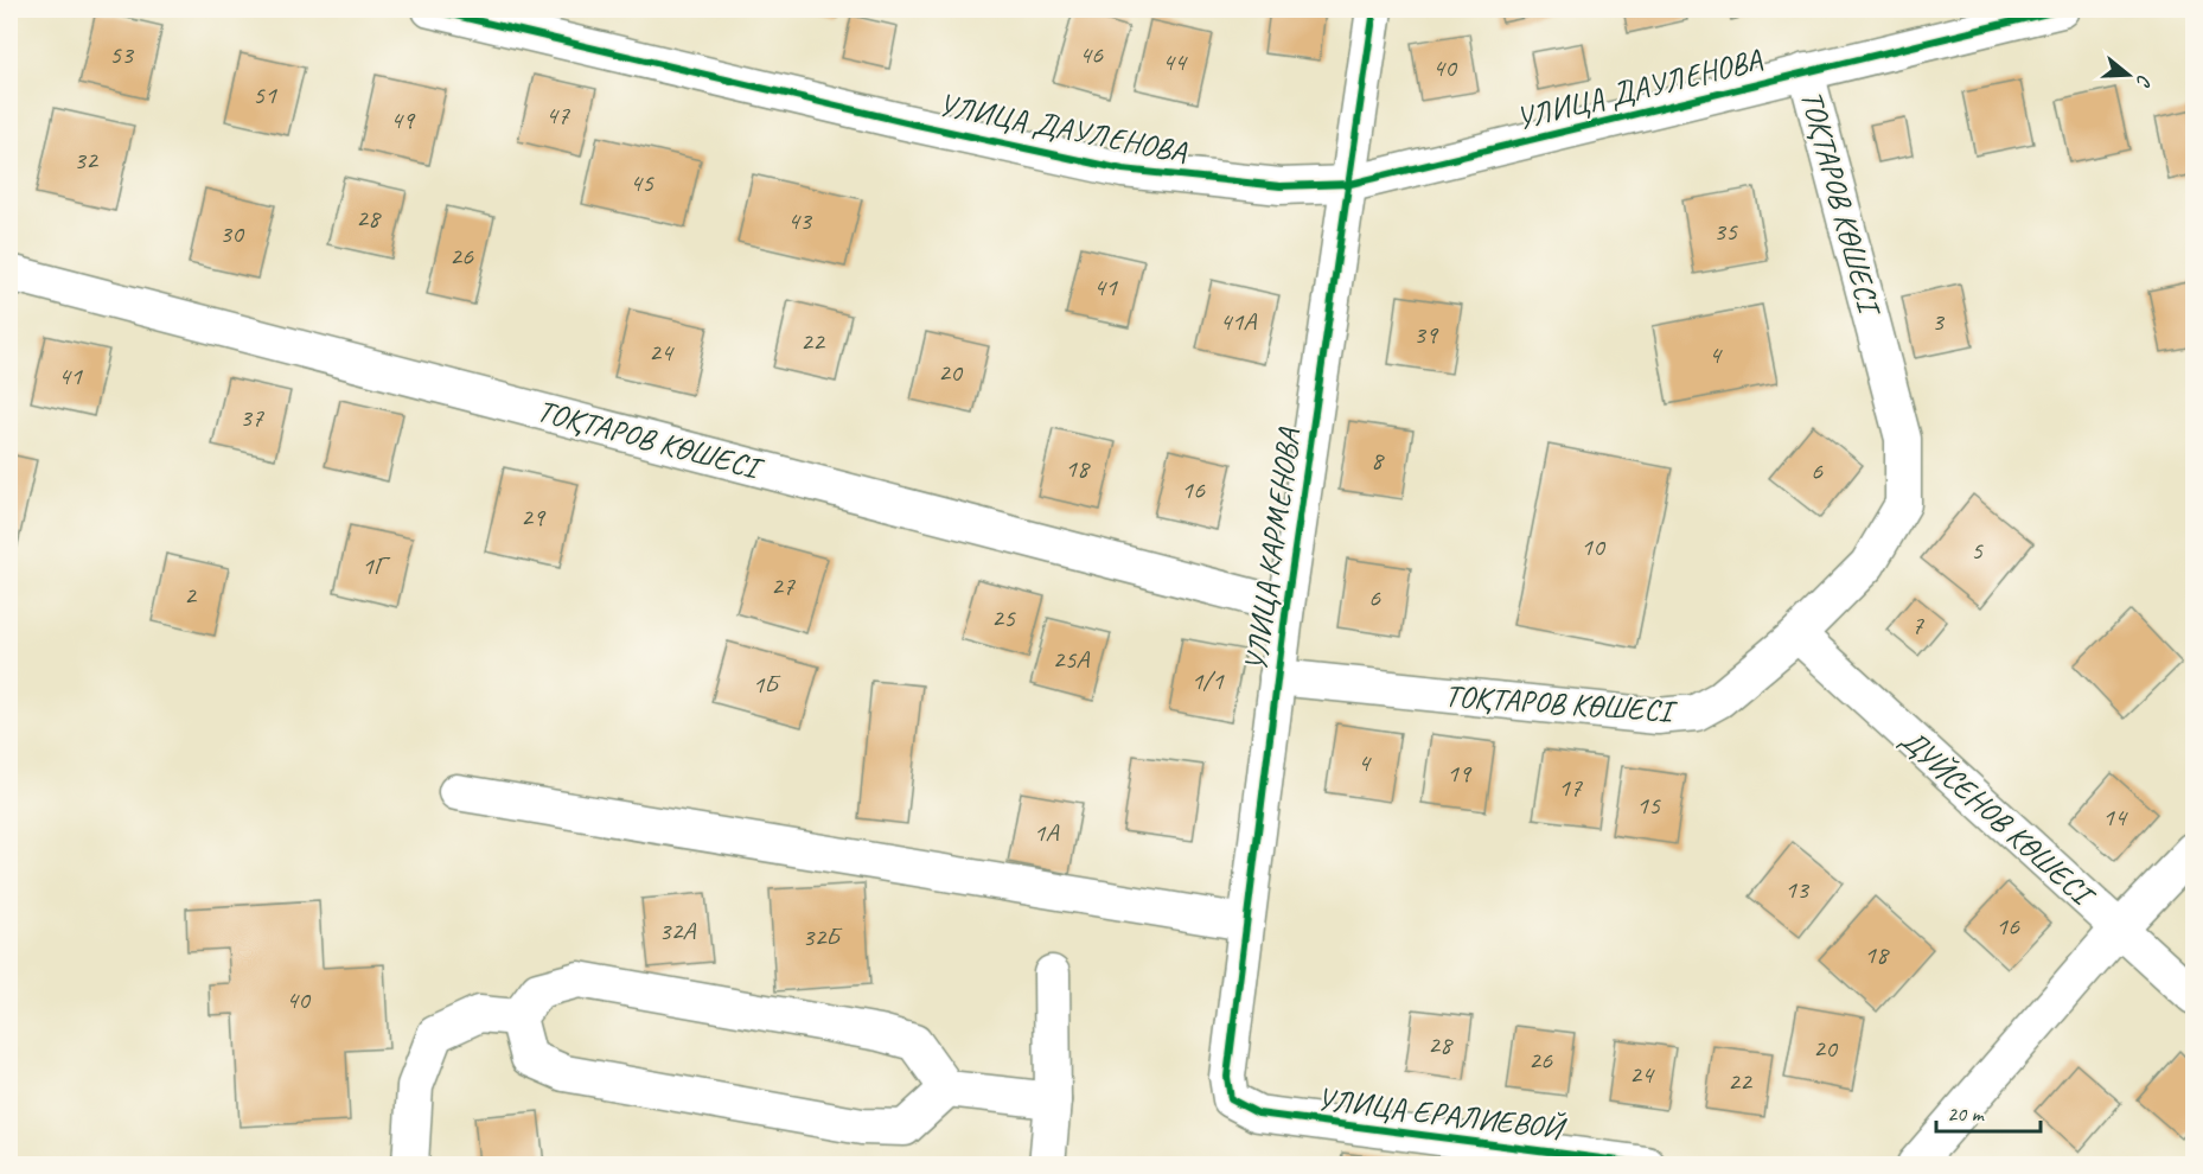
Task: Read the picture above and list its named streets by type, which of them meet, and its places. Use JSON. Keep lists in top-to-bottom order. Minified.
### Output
{"streets":{"street":["УЛИЦА ДАУЛЕНОВА","ТОҚТАРОВ КӨШЕСІ","УЛИЦА КАРМЕНОВА","ДУЙСЕНОВ КӨШЕСІ","УЛИЦА ЕРАЛИЕВОЙ"]},"crossings":[["УЛИЦА ДАУЛЕНОВА","ТОҚТАРОВ КӨШЕСІ"],["УЛИЦА ДАУЛЕНОВА","УЛИЦА КАРМЕНОВА"],["ТОҚТАРОВ КӨШЕСІ","УЛИЦА КАРМЕНОВА"],["ТОҚТАРОВ КӨШЕСІ","ДУЙСЕНОВ КӨШЕСІ"],["УЛИЦА КАРМЕНОВА","УЛИЦА ЕРАЛИЕВОЙ"]],"house_numbers":["53","46","44","40","51","47","49","32","45","28","43","35","30","26","41","41А","3","39","22","24","4","20","41","37","8","18","6","16","29","10","5","1Г","27","2","6","25","7","25А","1/1","1Б","4","19","17","15","14","1А","13","16","32А","32Б","18","40","28","20","26","24","22"],"scale_bar":"20 m","north":"right"}
